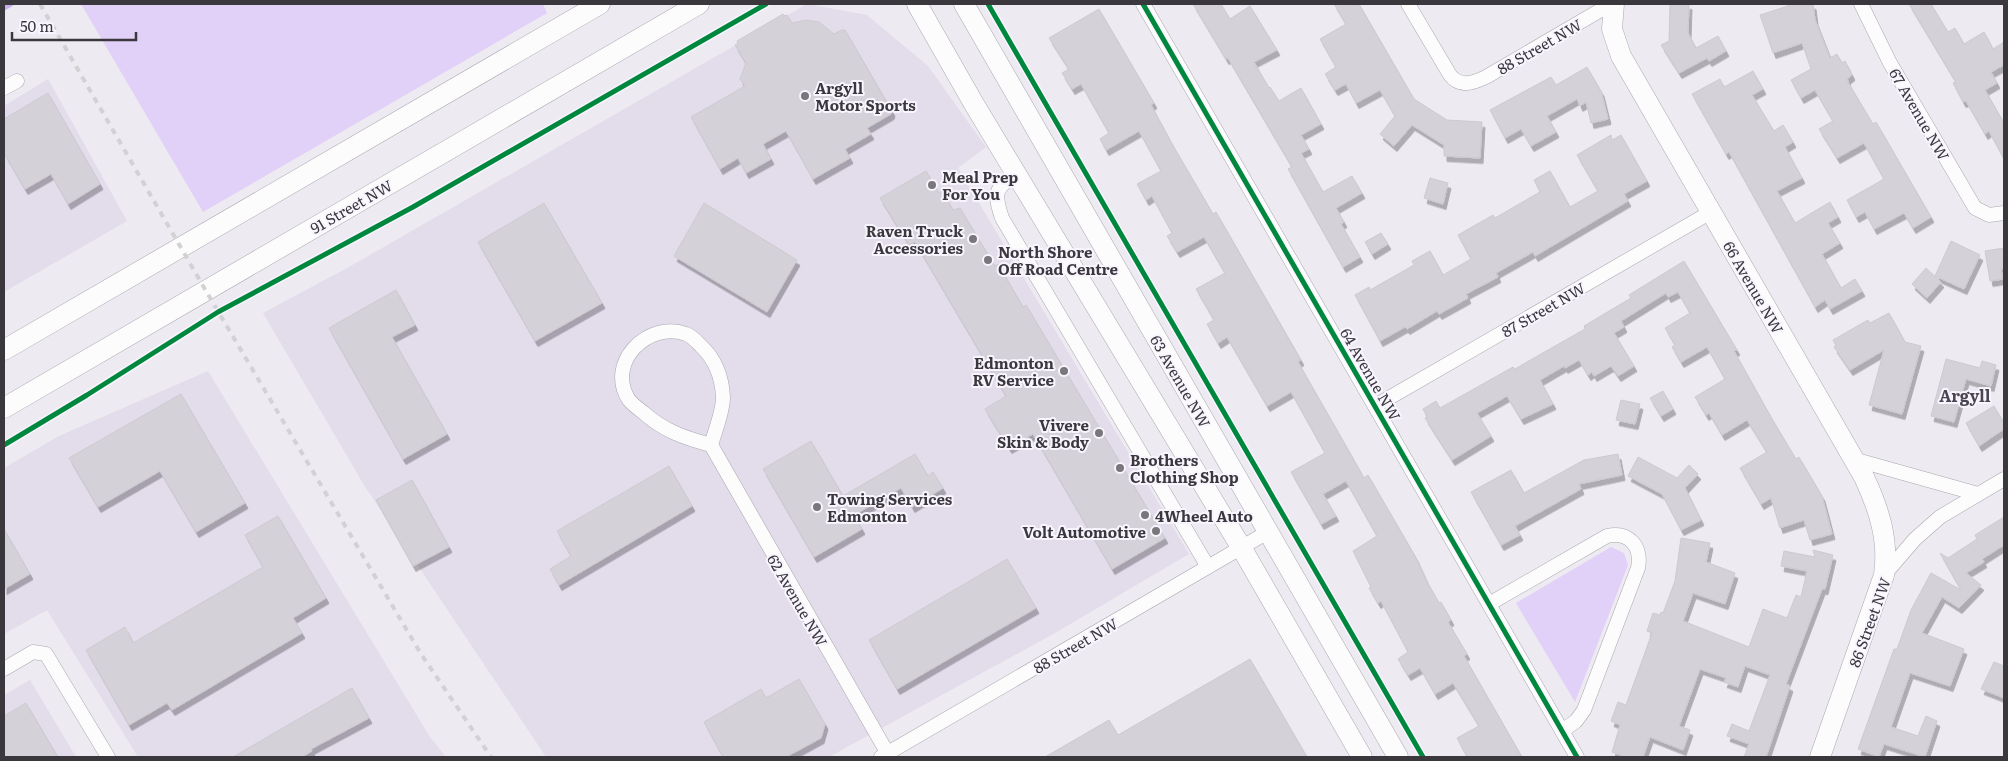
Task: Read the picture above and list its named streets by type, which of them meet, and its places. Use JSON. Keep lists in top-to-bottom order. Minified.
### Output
{"streets":{"main road":["91 Street NW","66 Avenue NW","63 Avenue NW","86 Street NW"],"street":["88 Street NW","67 Avenue NW","87 Street NW","64 Avenue NW","62 Avenue NW"]},"crossings":[["88 Street NW","66 Avenue NW"],["88 Street NW","63 Avenue NW"],["88 Street NW","62 Avenue NW"],["66 Avenue NW","87 Street NW"],["66 Avenue NW","86 Street NW"],["87 Street NW","64 Avenue NW"]],"districts":["Argyll"],"places":["Argyll Motor Sports","Meal Prep For You","Raven Truck Accessories","North Shore Off Road Centre","Edmonton RV Service","Vivere Skin & Body","Brothers Clothing Shop","Towing Services Edmonton","4Wheel Auto","Volt Automotive"],"scale_bar":"50 m"}
